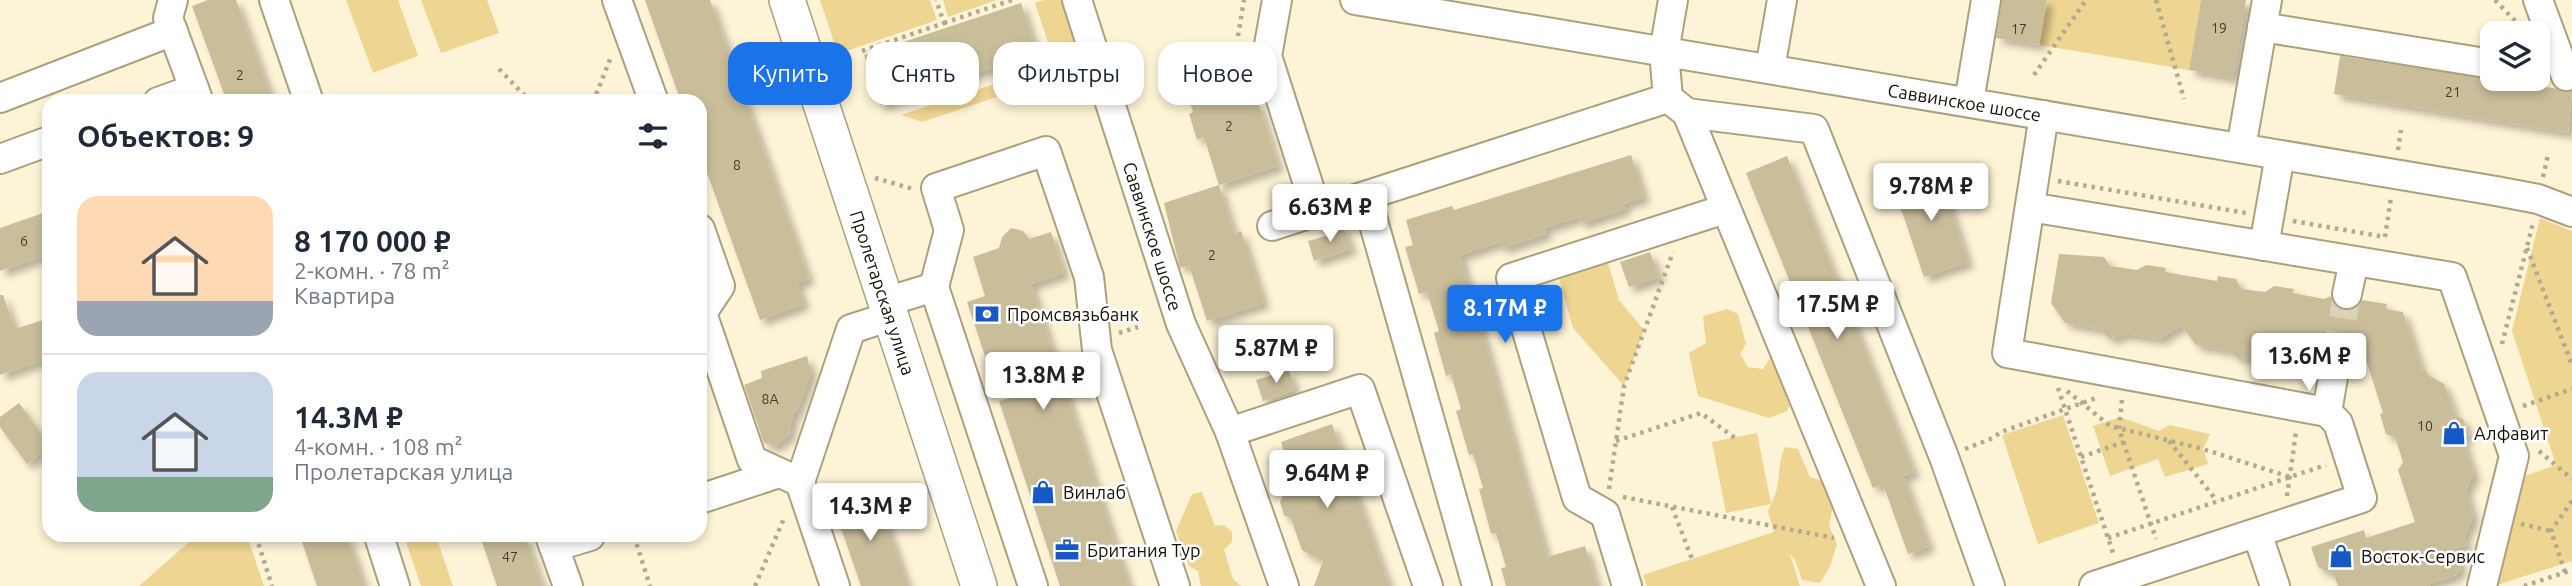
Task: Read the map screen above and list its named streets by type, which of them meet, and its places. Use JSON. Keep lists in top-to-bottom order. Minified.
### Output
{"streets":{"main road":["Пролетарская улица"],"street":["Саввинское шоссе"]},"places":{"bank":["Промсвязьбанк"],"shop":["Алфавит","Винлаб","Восток-Сервис"],"office":["Британия Тур"]},"house_numbers":["19","17","2","21","2","8","6","2","8А","10","47"],"page":{"chip":["Купить","Снять","Фильтры","Новое"],"heading":"Объектов: 9","price":["9.78M ₽","6.63M ₽","17.5M ₽","8.17M ₽","5.87M ₽","13.6M ₽","13.8M ₽","9.64M ₽","14.3M ₽"],"list":[{"name":"8 170 000 ₽","note":"2-комн. · 78 m² · Квартира"},{"name":"14.3M ₽","note":"4-комн. · 108 m² · Пролетарская улица"}]}}
